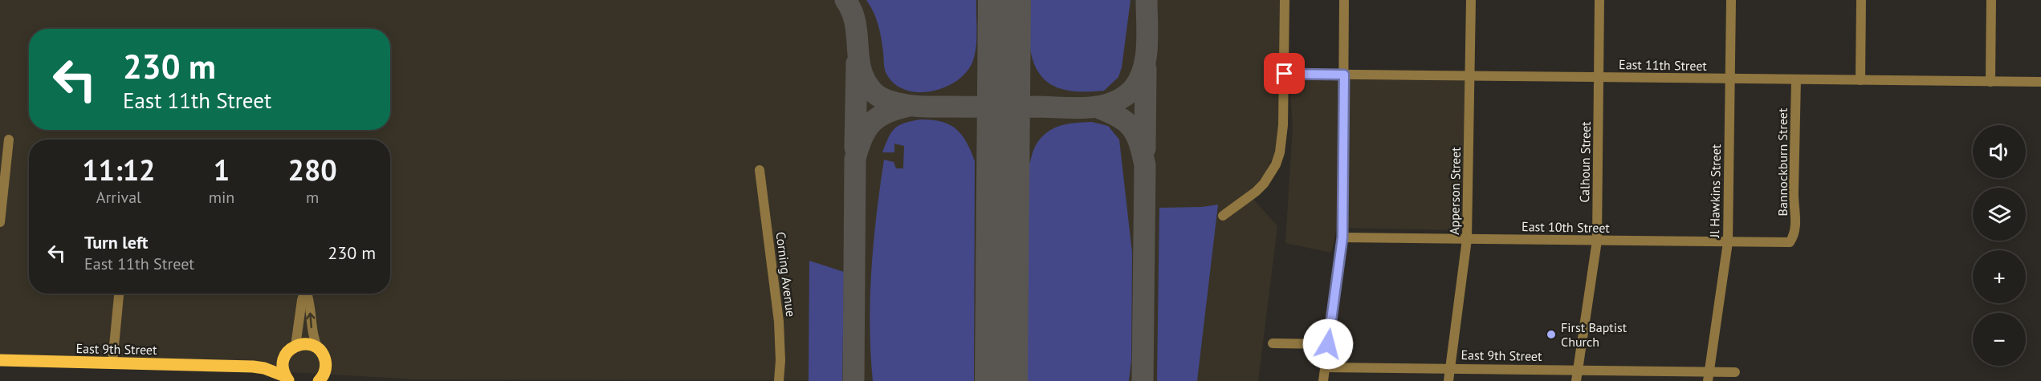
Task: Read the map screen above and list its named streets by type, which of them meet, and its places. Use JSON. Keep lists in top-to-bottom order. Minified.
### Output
{"streets":{"main road":["East 9th Street"],"street":["East 11th Street","Calhoun Street","Bannockburn Street","Apperson Street","Jl Hawkins Street","East 10th Street","Corning Avenue"]},"crossings":[["East 11th Street","Calhoun Street"],["East 11th Street","Bannockburn Street"],["East 11th Street","Apperson Street"],["East 11th Street","Jl Hawkins Street"],["Calhoun Street","East 10th Street"],["Calhoun Street","East 9th Street"],["Bannockburn Street","East 10th Street"],["Apperson Street","East 10th Street"],["Apperson Street","East 9th Street"],["Jl Hawkins Street","East 10th Street"],["Jl Hawkins Street","East 9th Street"]],"places":["First Baptist Church"],"page":{"turn":["230 m","East 11th Street"],"map_buttons":["+","−"],"eta":["11:12","Arrival","1","min","280","m"],"list":[{"name":"Turn left","note":"East 11th Street","value":"230 m"}]}}
